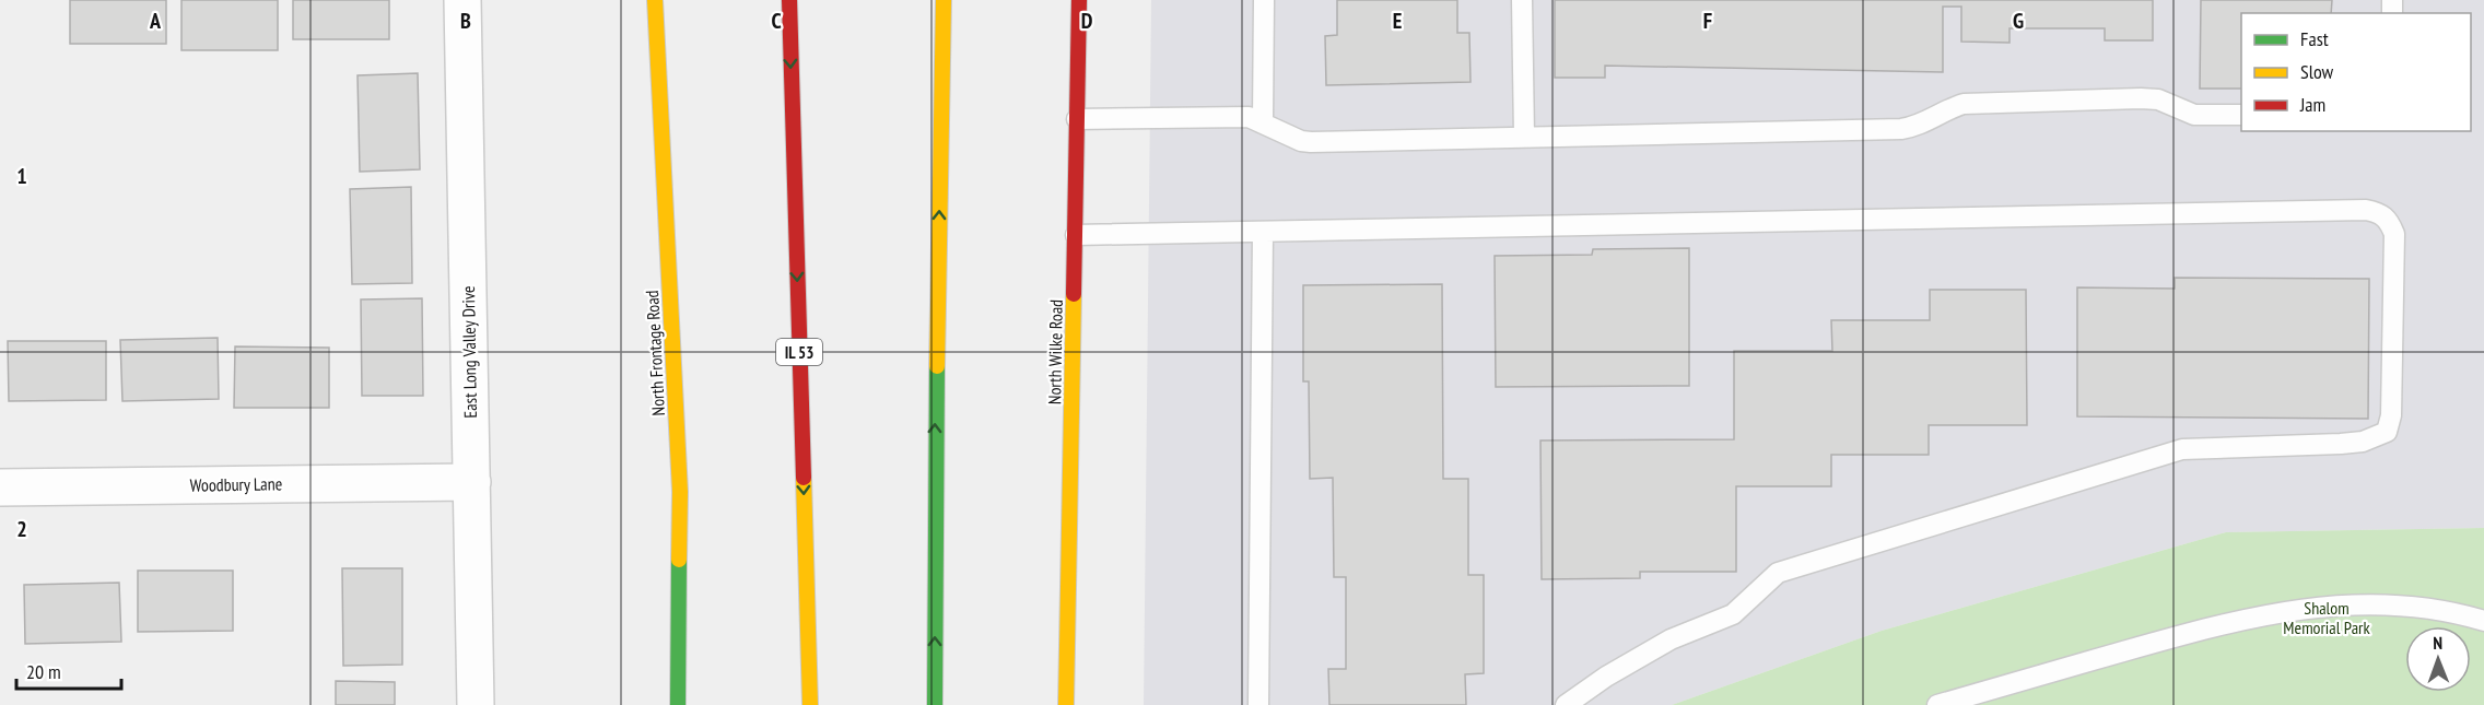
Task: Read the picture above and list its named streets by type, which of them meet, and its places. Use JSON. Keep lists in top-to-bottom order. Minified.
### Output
{"streets":{"main road":["IL 53","North Wilke Road","North Frontage Road"],"street":["East Long Valley Drive","Woodbury Lane"]},"crossings":[["East Long Valley Drive","Woodbury Lane"]],"parks":["Shalom Memorial Park"],"legend":["Fast","Slow","Jam"],"scale_bar":"20 m","north":"top","grid":{"columns":["A","B","C","D","E","F","G"],"rows":["1","2"]}}
